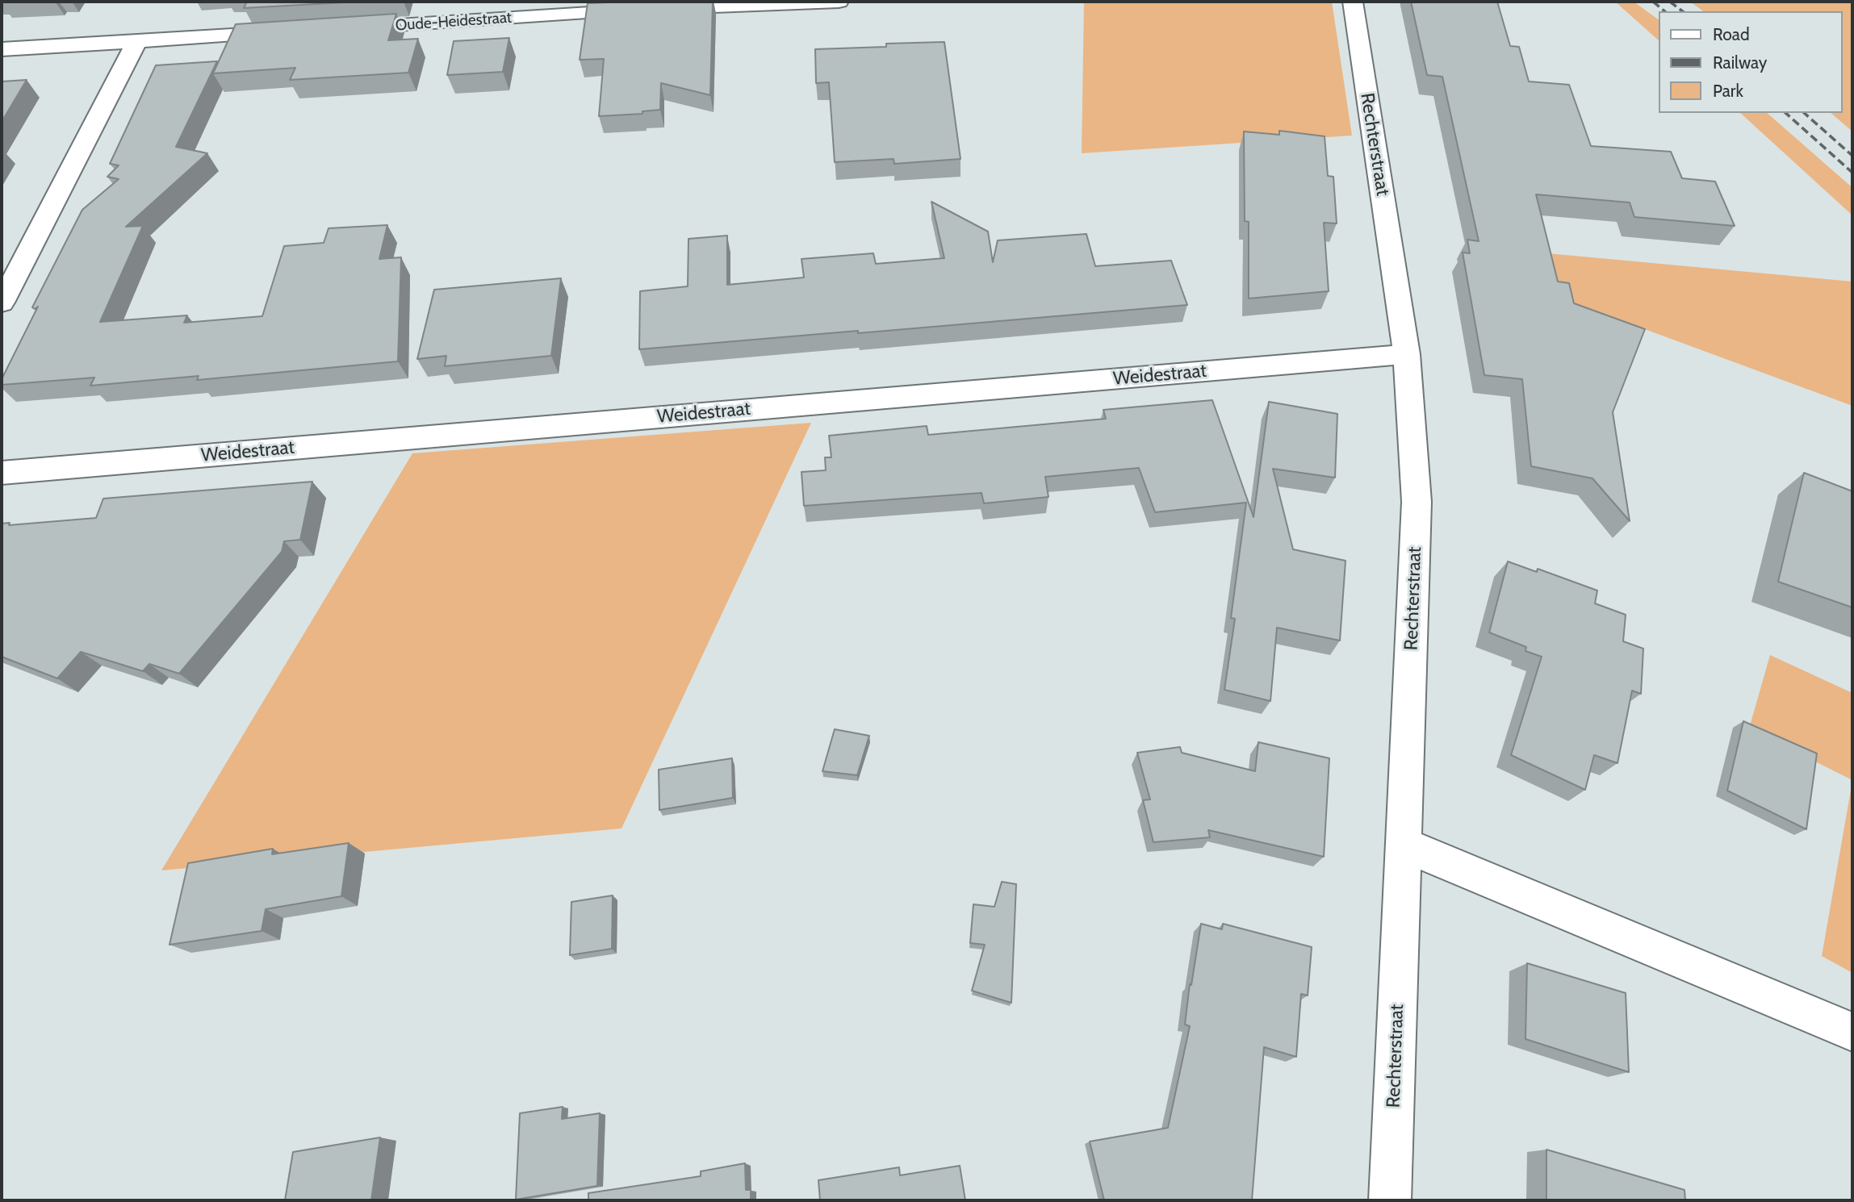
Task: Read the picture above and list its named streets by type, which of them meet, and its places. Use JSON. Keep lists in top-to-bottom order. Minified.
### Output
{"streets":{"street":["Oude-Heidestraat","Rechterstraat","Weidestraat"]},"crossings":[["Rechterstraat","Weidestraat"]],"legend":["Road","Railway","Park"]}
